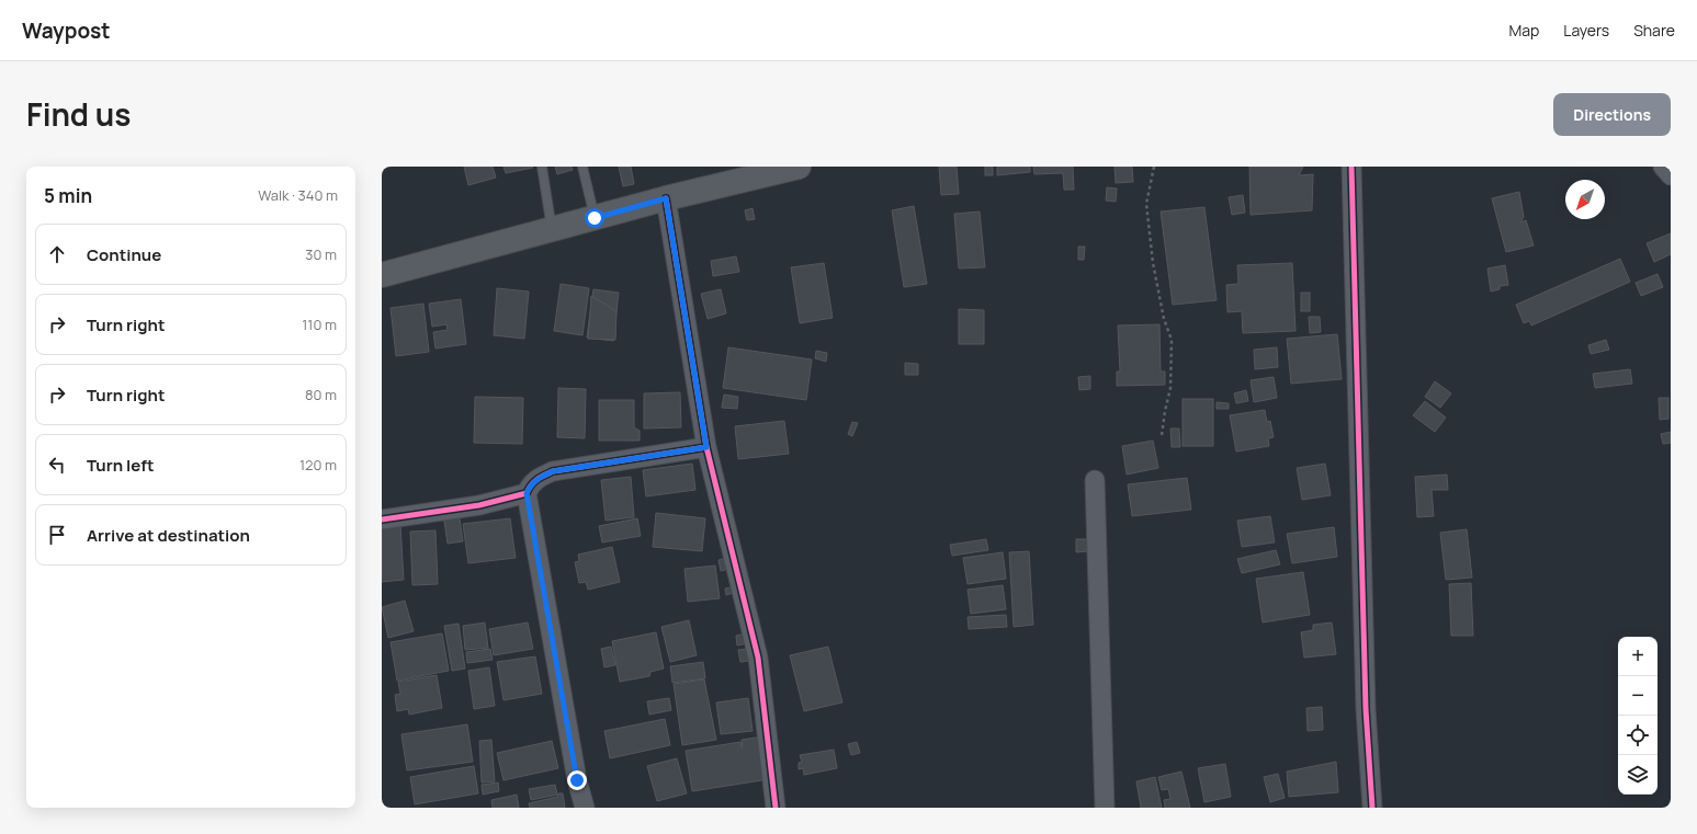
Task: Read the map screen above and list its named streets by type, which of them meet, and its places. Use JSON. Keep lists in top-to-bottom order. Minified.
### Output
{"north":"bottom left","page":{"header":"Waypost","nav":["Map","Layers","Share"],"title":"Find us","buttons":"Directions","heading":["5 min","Walk · 340 m"],"list":[["Continue","30 m"],["Turn right","110 m"],["Turn right","80 m"],["Turn left","120 m"],"Arrive at destination"],"map_buttons":["+","−"]}}
